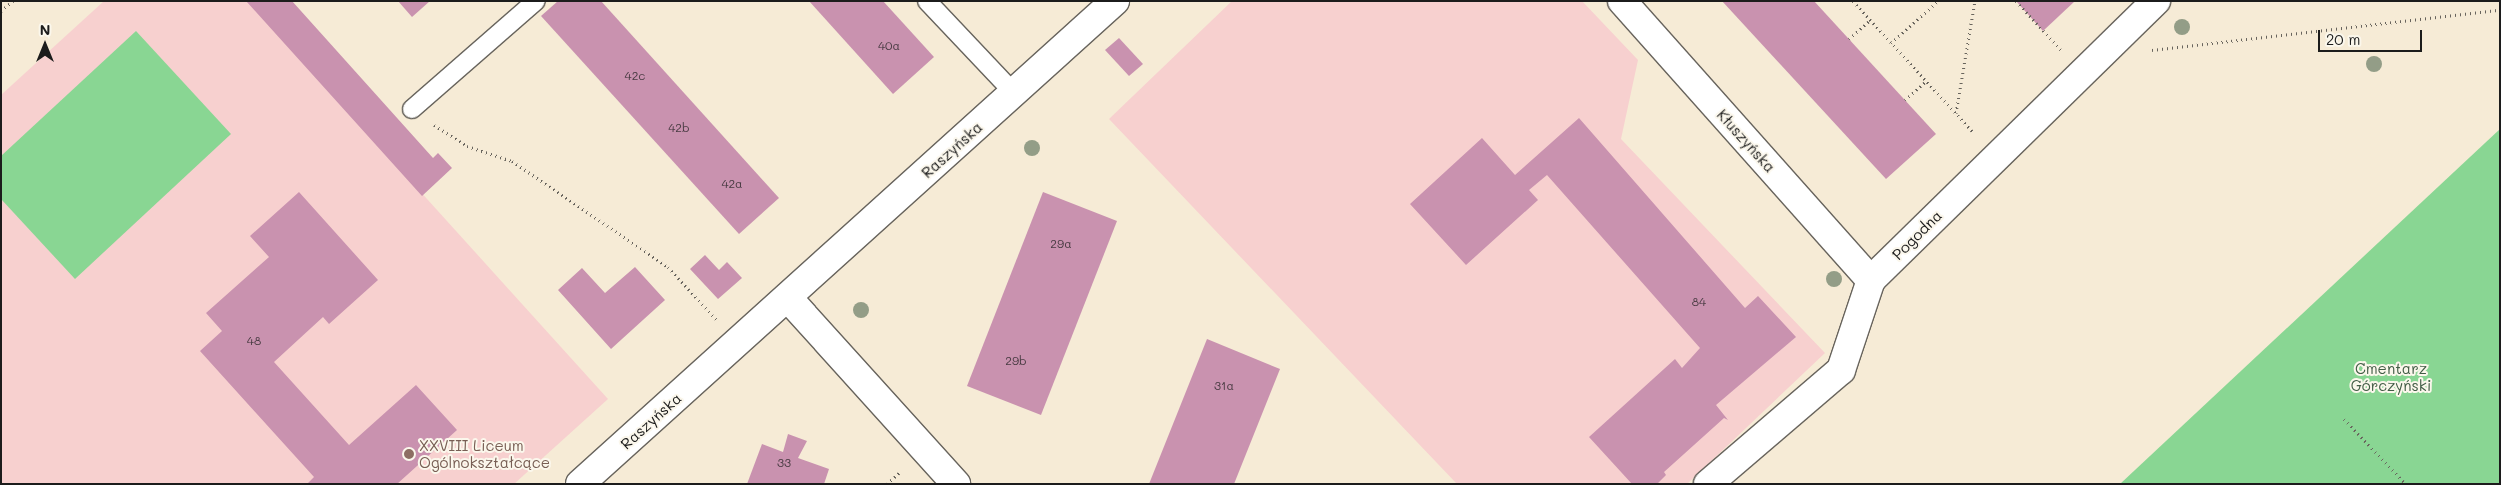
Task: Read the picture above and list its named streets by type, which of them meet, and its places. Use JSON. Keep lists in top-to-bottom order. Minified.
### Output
{"streets":{"street":["Kłuszyńska","Raszyńska","Pogodna"]},"crossings":[["Kłuszyńska","Pogodna"]],"parks":["Cmentarz Górczyński"],"places":["XXVIII Liceum Ogólnokształcące"],"house_numbers":["40a","42c","42b","42a","29a","84","48","29b","31a","33"],"scale_bar":"20 m","north":"top"}
